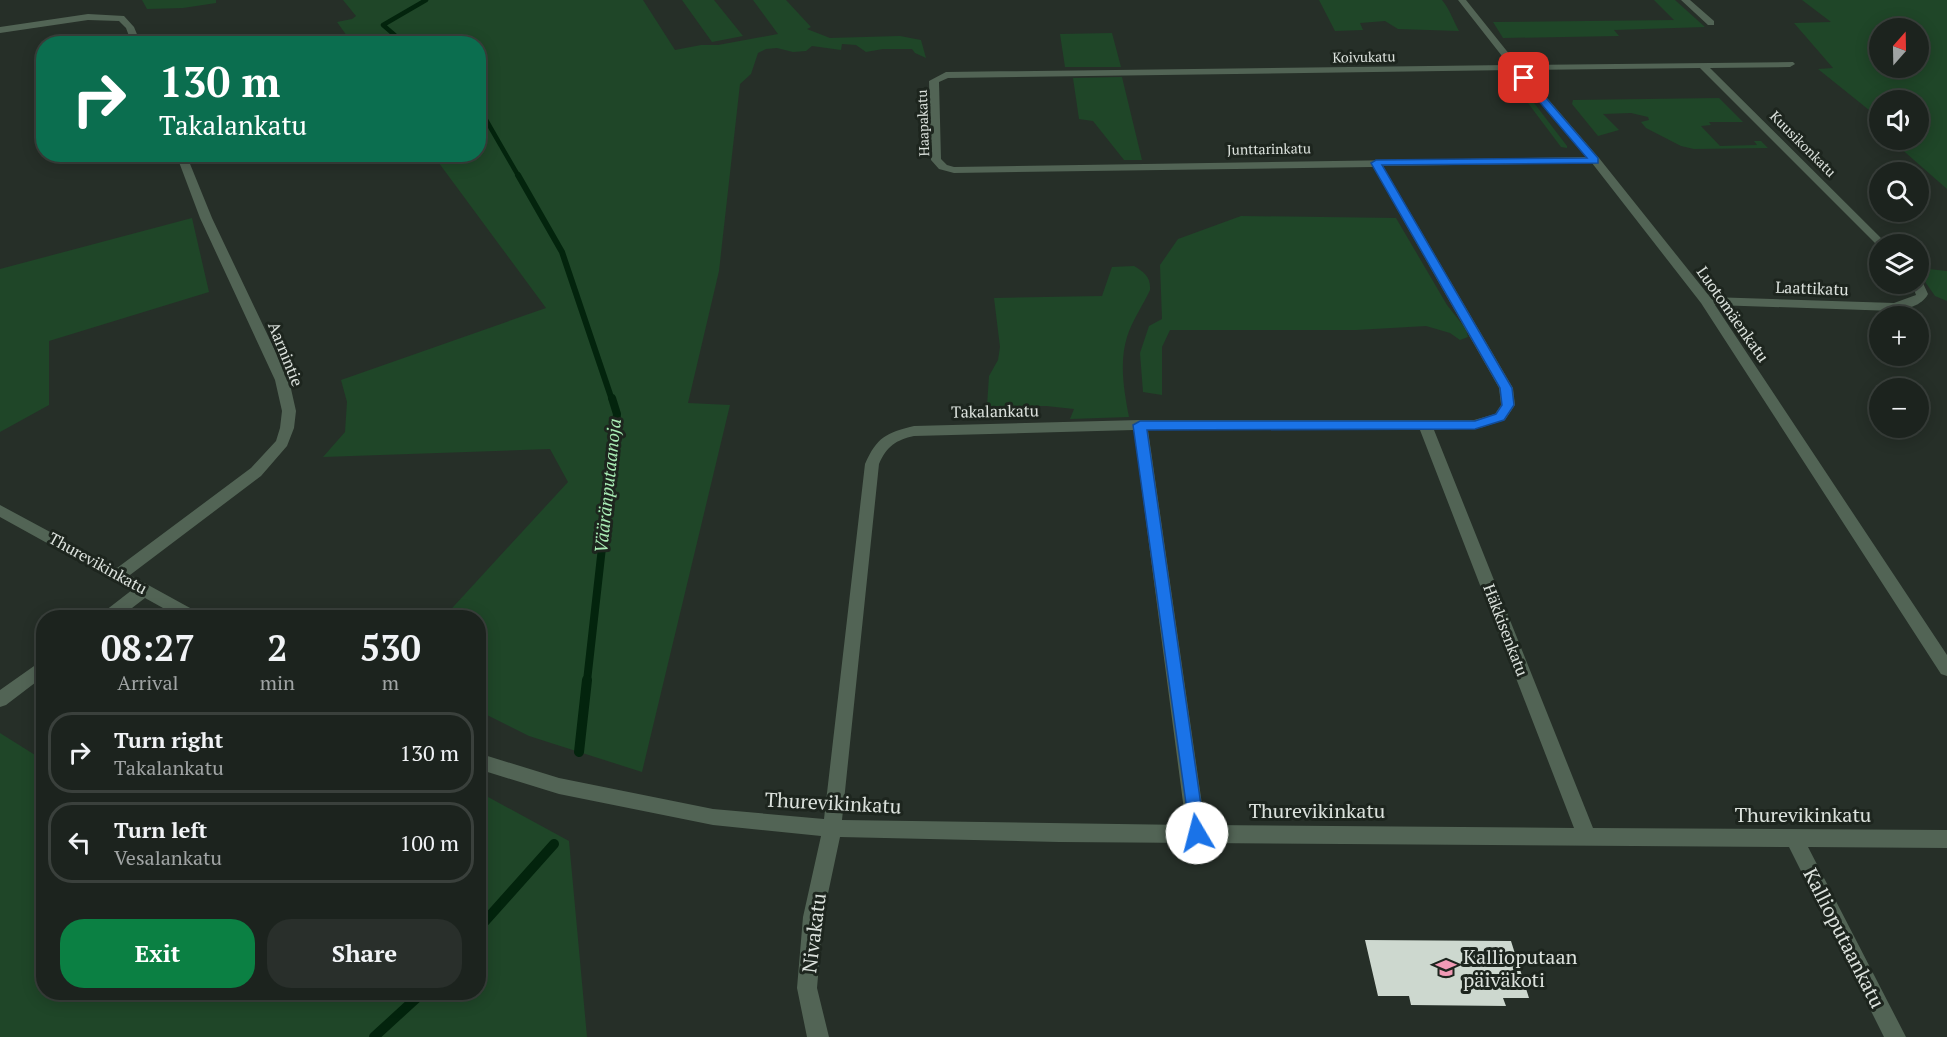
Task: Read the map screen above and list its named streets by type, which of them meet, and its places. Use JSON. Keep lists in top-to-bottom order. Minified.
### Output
{"streets":{"street":["Koivukatu","Haapakatu","Kuusikonkatu","Junttarinkatu","Laattikatu","Luotomäenkatu","Aarnintie","Takalankatu","Thurevikinkatu","Häkkisenkatu","Nivakatu","Kallioputaankatu"]},"crossings":[["Koivukatu","Haapakatu"],["Koivukatu","Kuusikonkatu"],["Koivukatu","Luotomäenkatu"],["Haapakatu","Junttarinkatu"],["Junttarinkatu","Luotomäenkatu"],["Junttarinkatu","Takalankatu"],["Laattikatu","Luotomäenkatu"],["Aarnintie","Thurevikinkatu"],["Takalankatu","Thurevikinkatu"],["Takalankatu","Häkkisenkatu"],["Takalankatu","Nivakatu"],["Thurevikinkatu","Häkkisenkatu"],["Thurevikinkatu","Nivakatu"],["Thurevikinkatu","Kallioputaankatu"]],"water":["Vääränputaanoja"],"places":{"school or university":["Kallioputaan päiväkoti"]},"north":"top","page":{"map_buttons":["+","−"],"turn":["130 m","Takalankatu"],"eta":["08:27","Arrival","2","min","530","m"],"list":[{"name":"Turn right","note":"Takalankatu","value":"130 m"},{"name":"Turn left","note":"Vesalankatu","value":"100 m"}],"buttons":["Exit","Share"]}}
